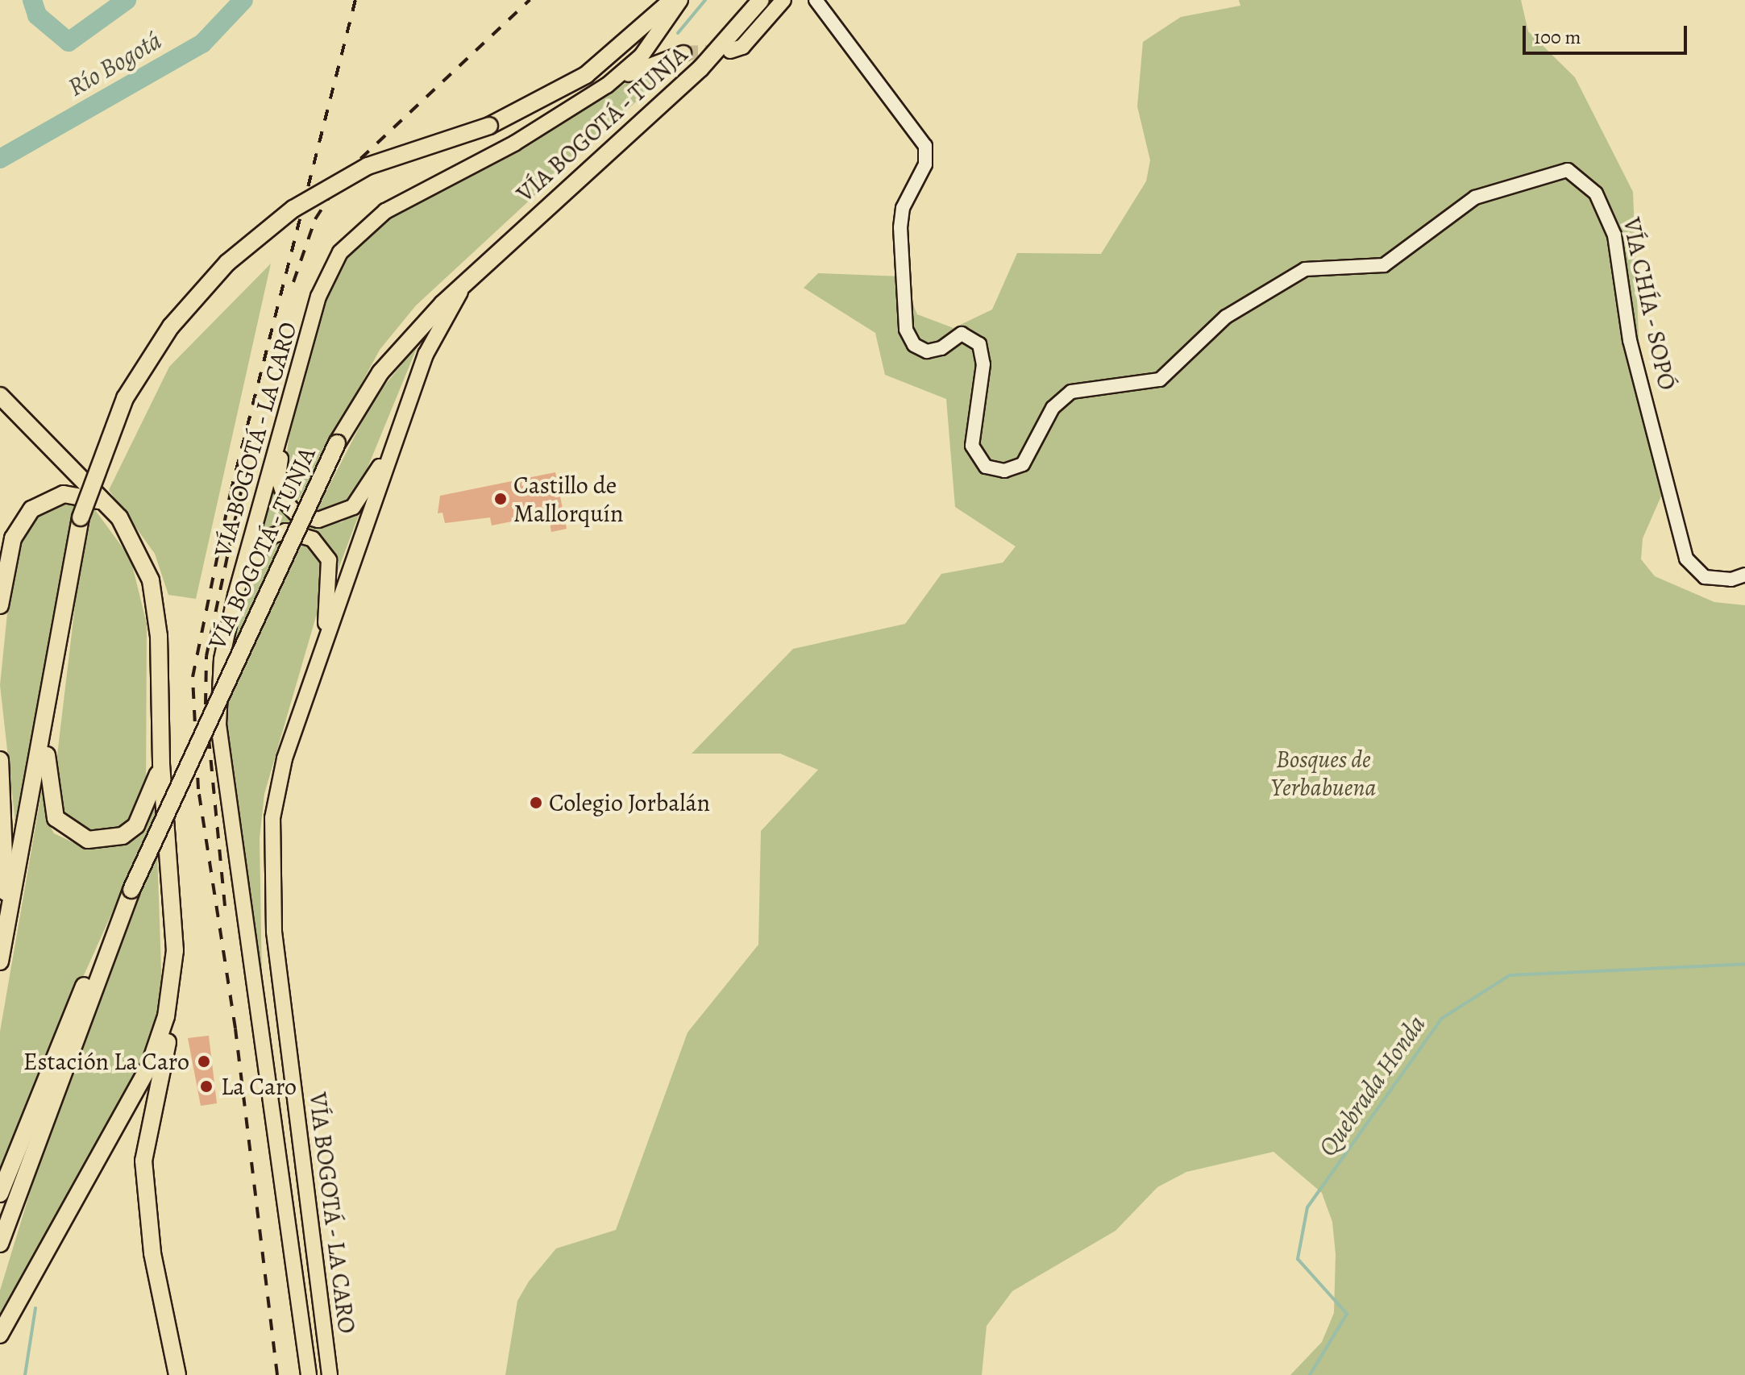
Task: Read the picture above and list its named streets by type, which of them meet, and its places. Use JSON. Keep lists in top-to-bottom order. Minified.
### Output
{"streets":{"highway":["VÍA BOGOTÁ - TUNJA"],"main road":["VÍA BOGOTÁ - LA CARO"],"street":["VÍA CHÍA - SOPÓ"]},"crossings":[["VÍA BOGOTÁ - TUNJA","VÍA BOGOTÁ - LA CARO"]],"water":["Río Bogotá","Quebrada Honda"],"parks":["Bosques de Yerbabuena"],"places":["Castillo de Mallorquín","Colegio Jorbalán","Estación La Caro","La Caro"],"scale_bar":"100 m"}
